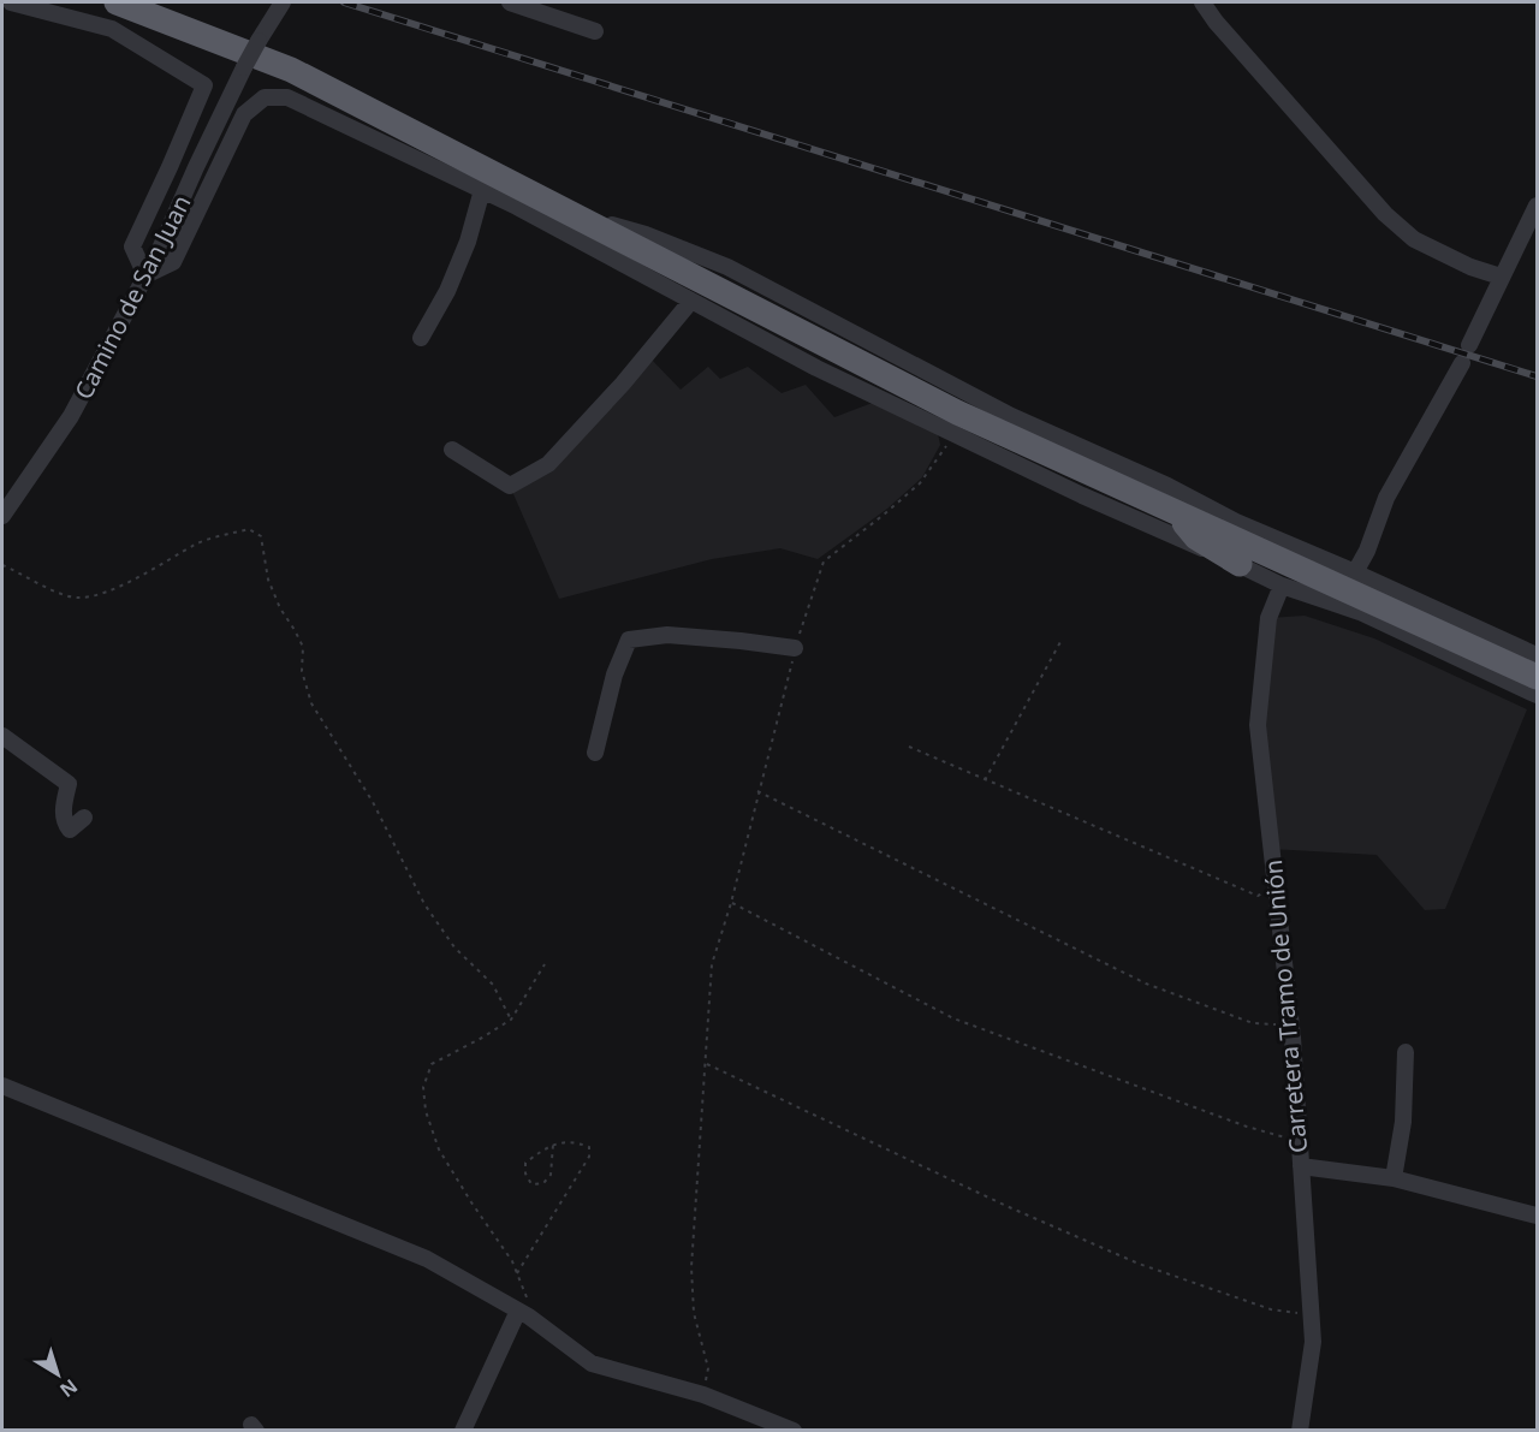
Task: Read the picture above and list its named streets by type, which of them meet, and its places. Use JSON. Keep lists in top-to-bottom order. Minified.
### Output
{"streets":{"street":["Camino de San Juan","Carretera Tramo de Unión"]},"north":"bottom right"}
